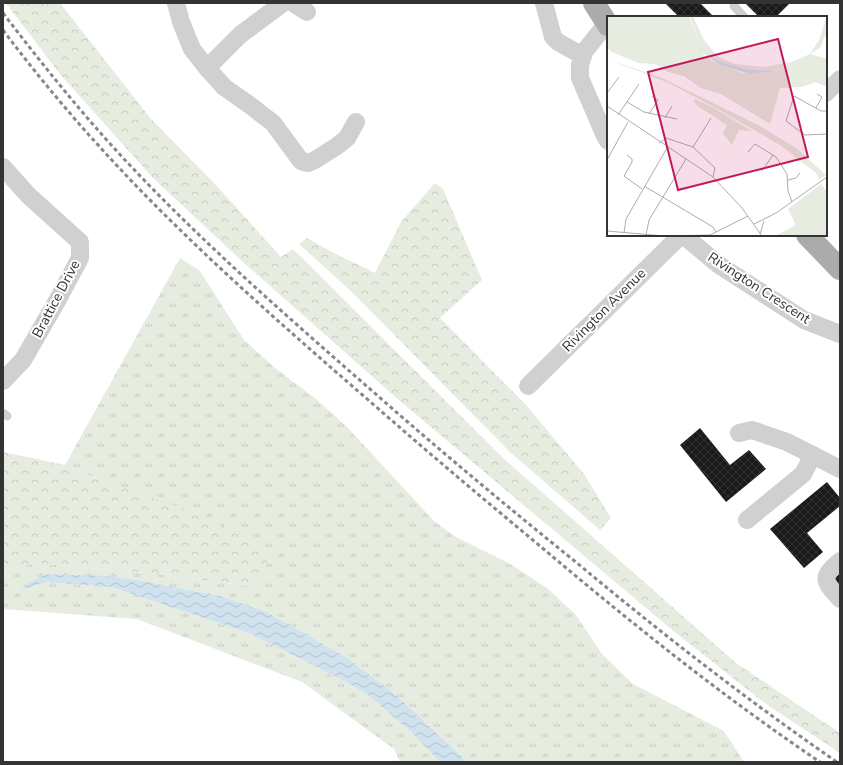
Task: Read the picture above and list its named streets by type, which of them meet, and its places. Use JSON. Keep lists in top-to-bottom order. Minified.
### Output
{"streets":{"street":["Rivington Crescent","Brattice Drive","Rivington Avenue"]}}
